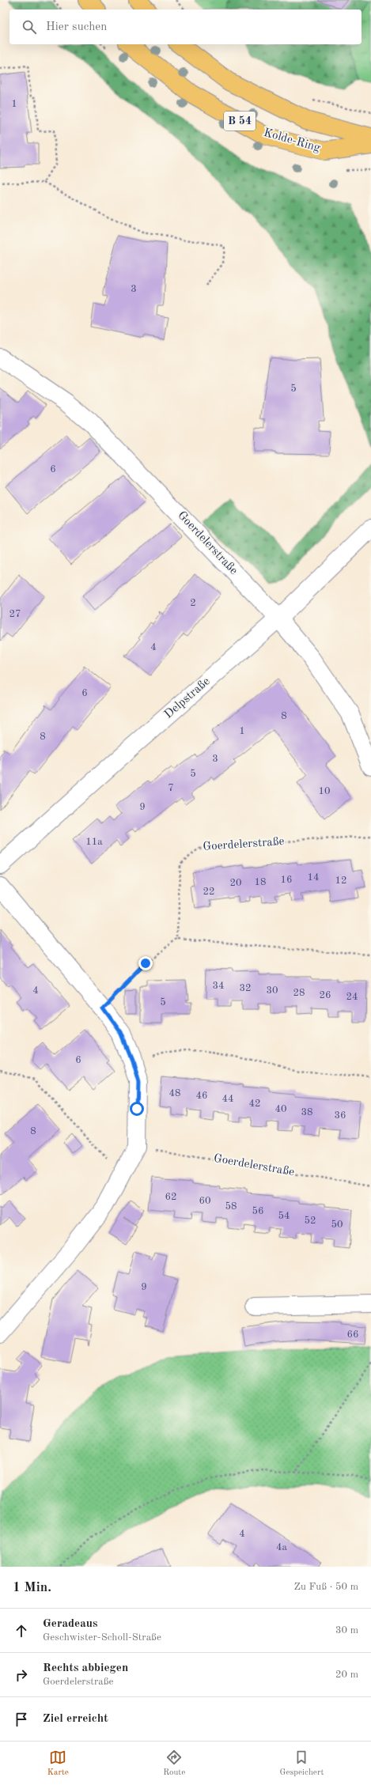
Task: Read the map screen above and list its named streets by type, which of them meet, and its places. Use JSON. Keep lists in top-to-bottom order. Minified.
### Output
{"streets":{"main road":["B 54","Kolde-Ring"],"street":["Goerdelerstraße","Delpstraße"]},"crossings":[["Goerdelerstraße","Delpstraße"]],"house_numbers":["1","3","5","6","2","27","4","6","8","1","8","3","5","7","10","9","11a","14","16","12","18","20","22","34","32","4","30","28","26","24","5","6","48","46","44","42","40","38","36","8","62","60","58","56","54","52","50","9","66","4","4a"],"page":{"search":"Hier suchen","heading":["1 Min.","Zu Fuß · 50 m"],"list":[["Geradeaus","Geschwister-Scholl-Straße","30 m"],["Rechts abbiegen","Goerdelerstraße","20 m"],"Ziel erreicht"],"nav":["Karte","Route","Gespeichert"]}}
